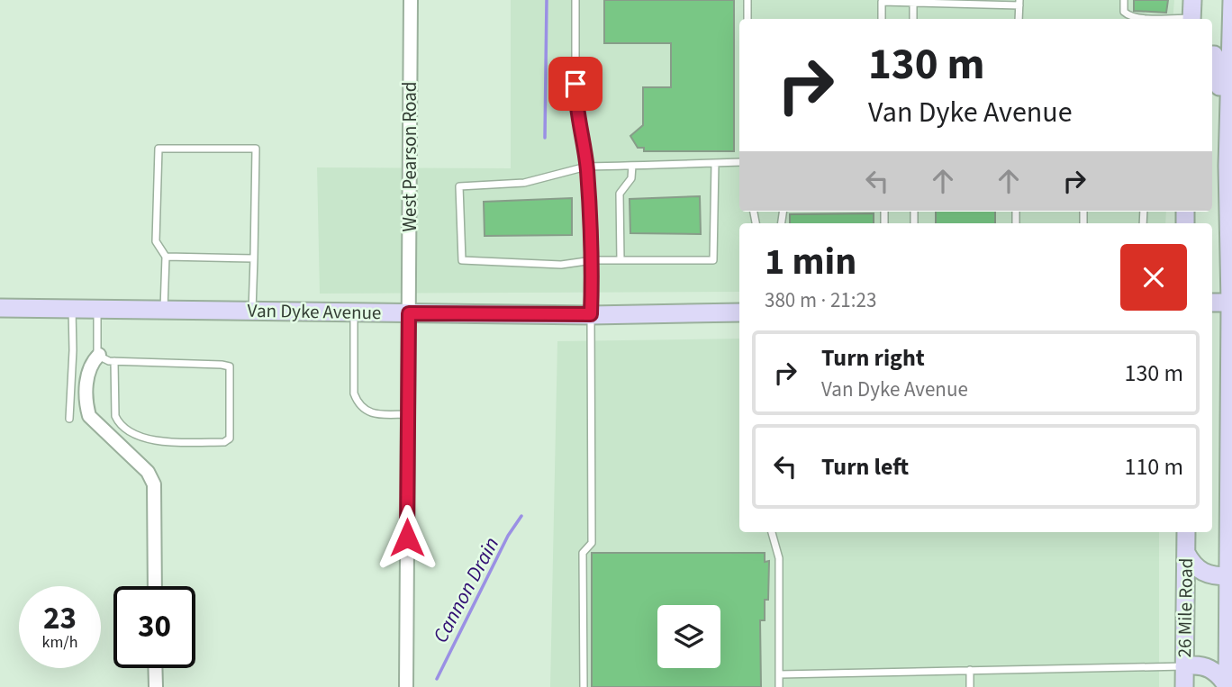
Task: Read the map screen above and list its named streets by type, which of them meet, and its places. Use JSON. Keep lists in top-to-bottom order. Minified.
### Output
{"streets":{"main road":["Van Dyke Avenue","26 Mile Road"],"street":["West Pearson Road"]},"crossings":[["West Pearson Road","Van Dyke Avenue"]],"water":["Cannon Drain"],"page":{"turn":["130 m","Van Dyke Avenue"],"heading":["1 min","380 m · 21:23"],"list":[{"name":"Turn right","note":"Van Dyke Avenue","value":"130 m"},{"name":"Turn left","value":"110 m"}],"speed":"23 km/h","limit":"30"}}
